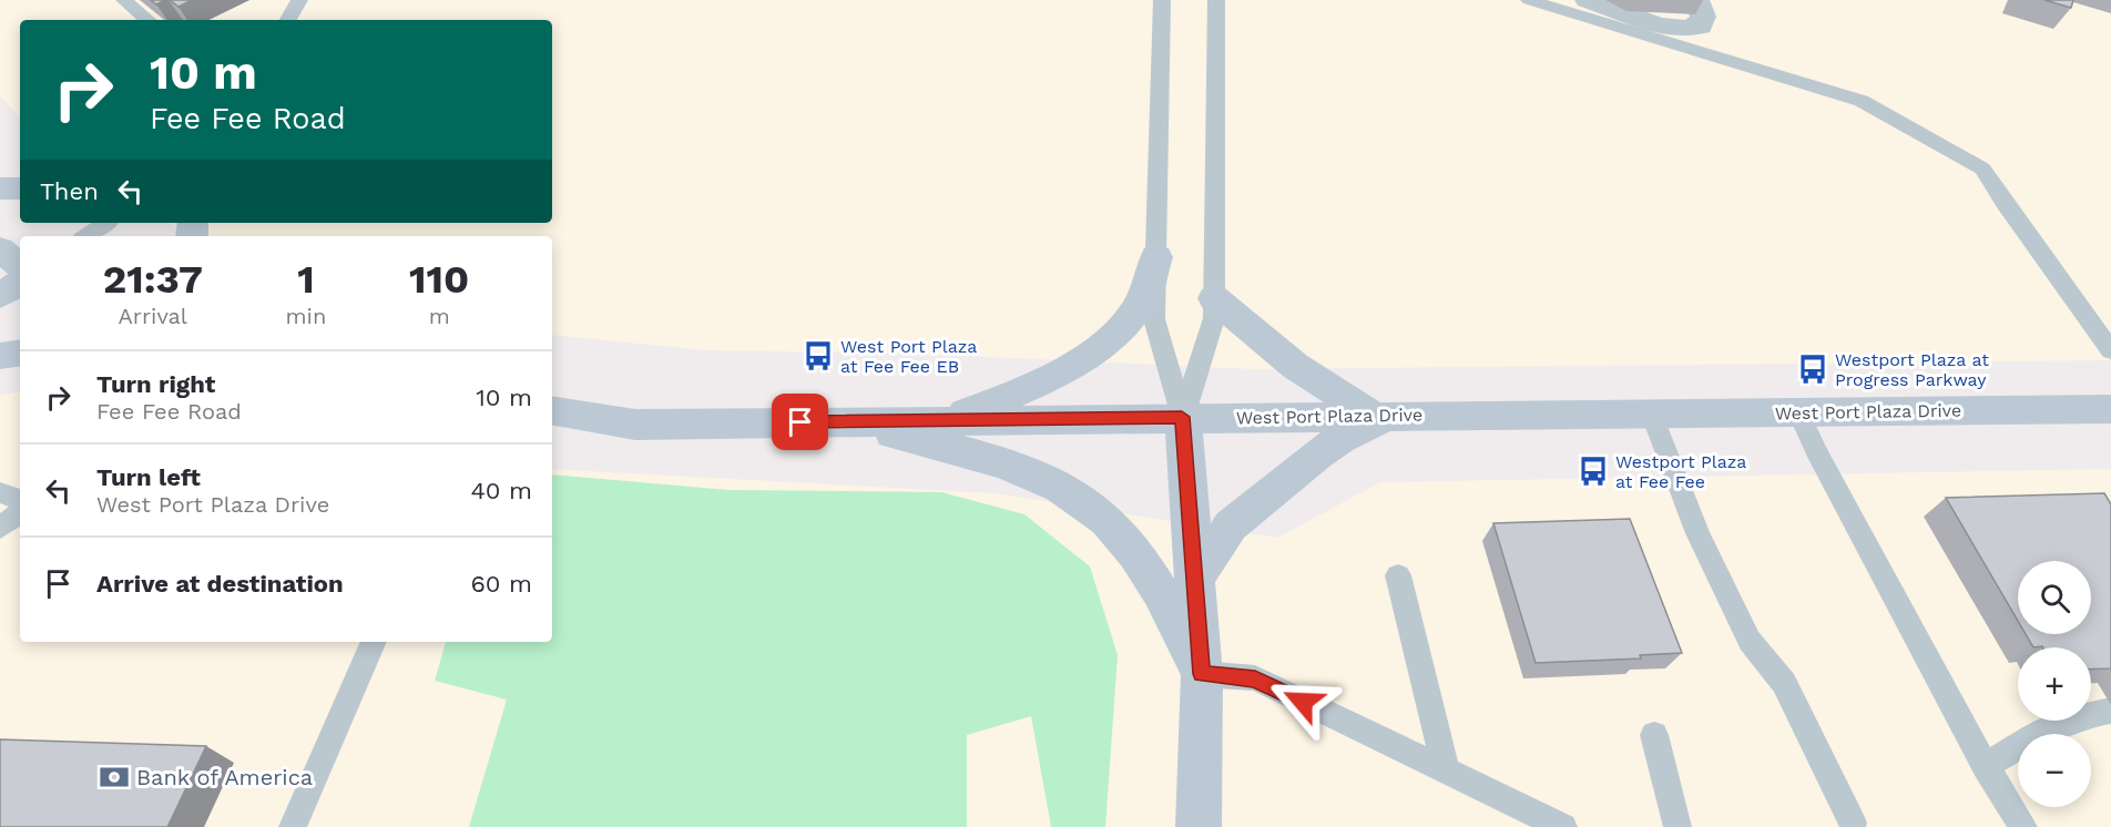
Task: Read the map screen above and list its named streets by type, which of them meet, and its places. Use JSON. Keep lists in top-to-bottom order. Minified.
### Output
{"streets":{"main road":["West Port Plaza Drive"]},"places":{"bus stop":["West Port Plaza at Fee Fee EB","Westport Plaza at Progress Parkway","Westport Plaza at Fee Fee"],"bank":["Bank of America"]},"page":{"turn":["10 m","Fee Fee Road"],"then":"Then","eta":["21:37","Arrival","1","min","110","m"],"list":[{"name":"Turn right","note":"Fee Fee Road","value":"10 m"},{"name":"Turn left","note":"West Port Plaza Drive","value":"40 m"},{"name":"Arrive at destination","value":"60 m"}],"map_buttons":["+","−"]}}
